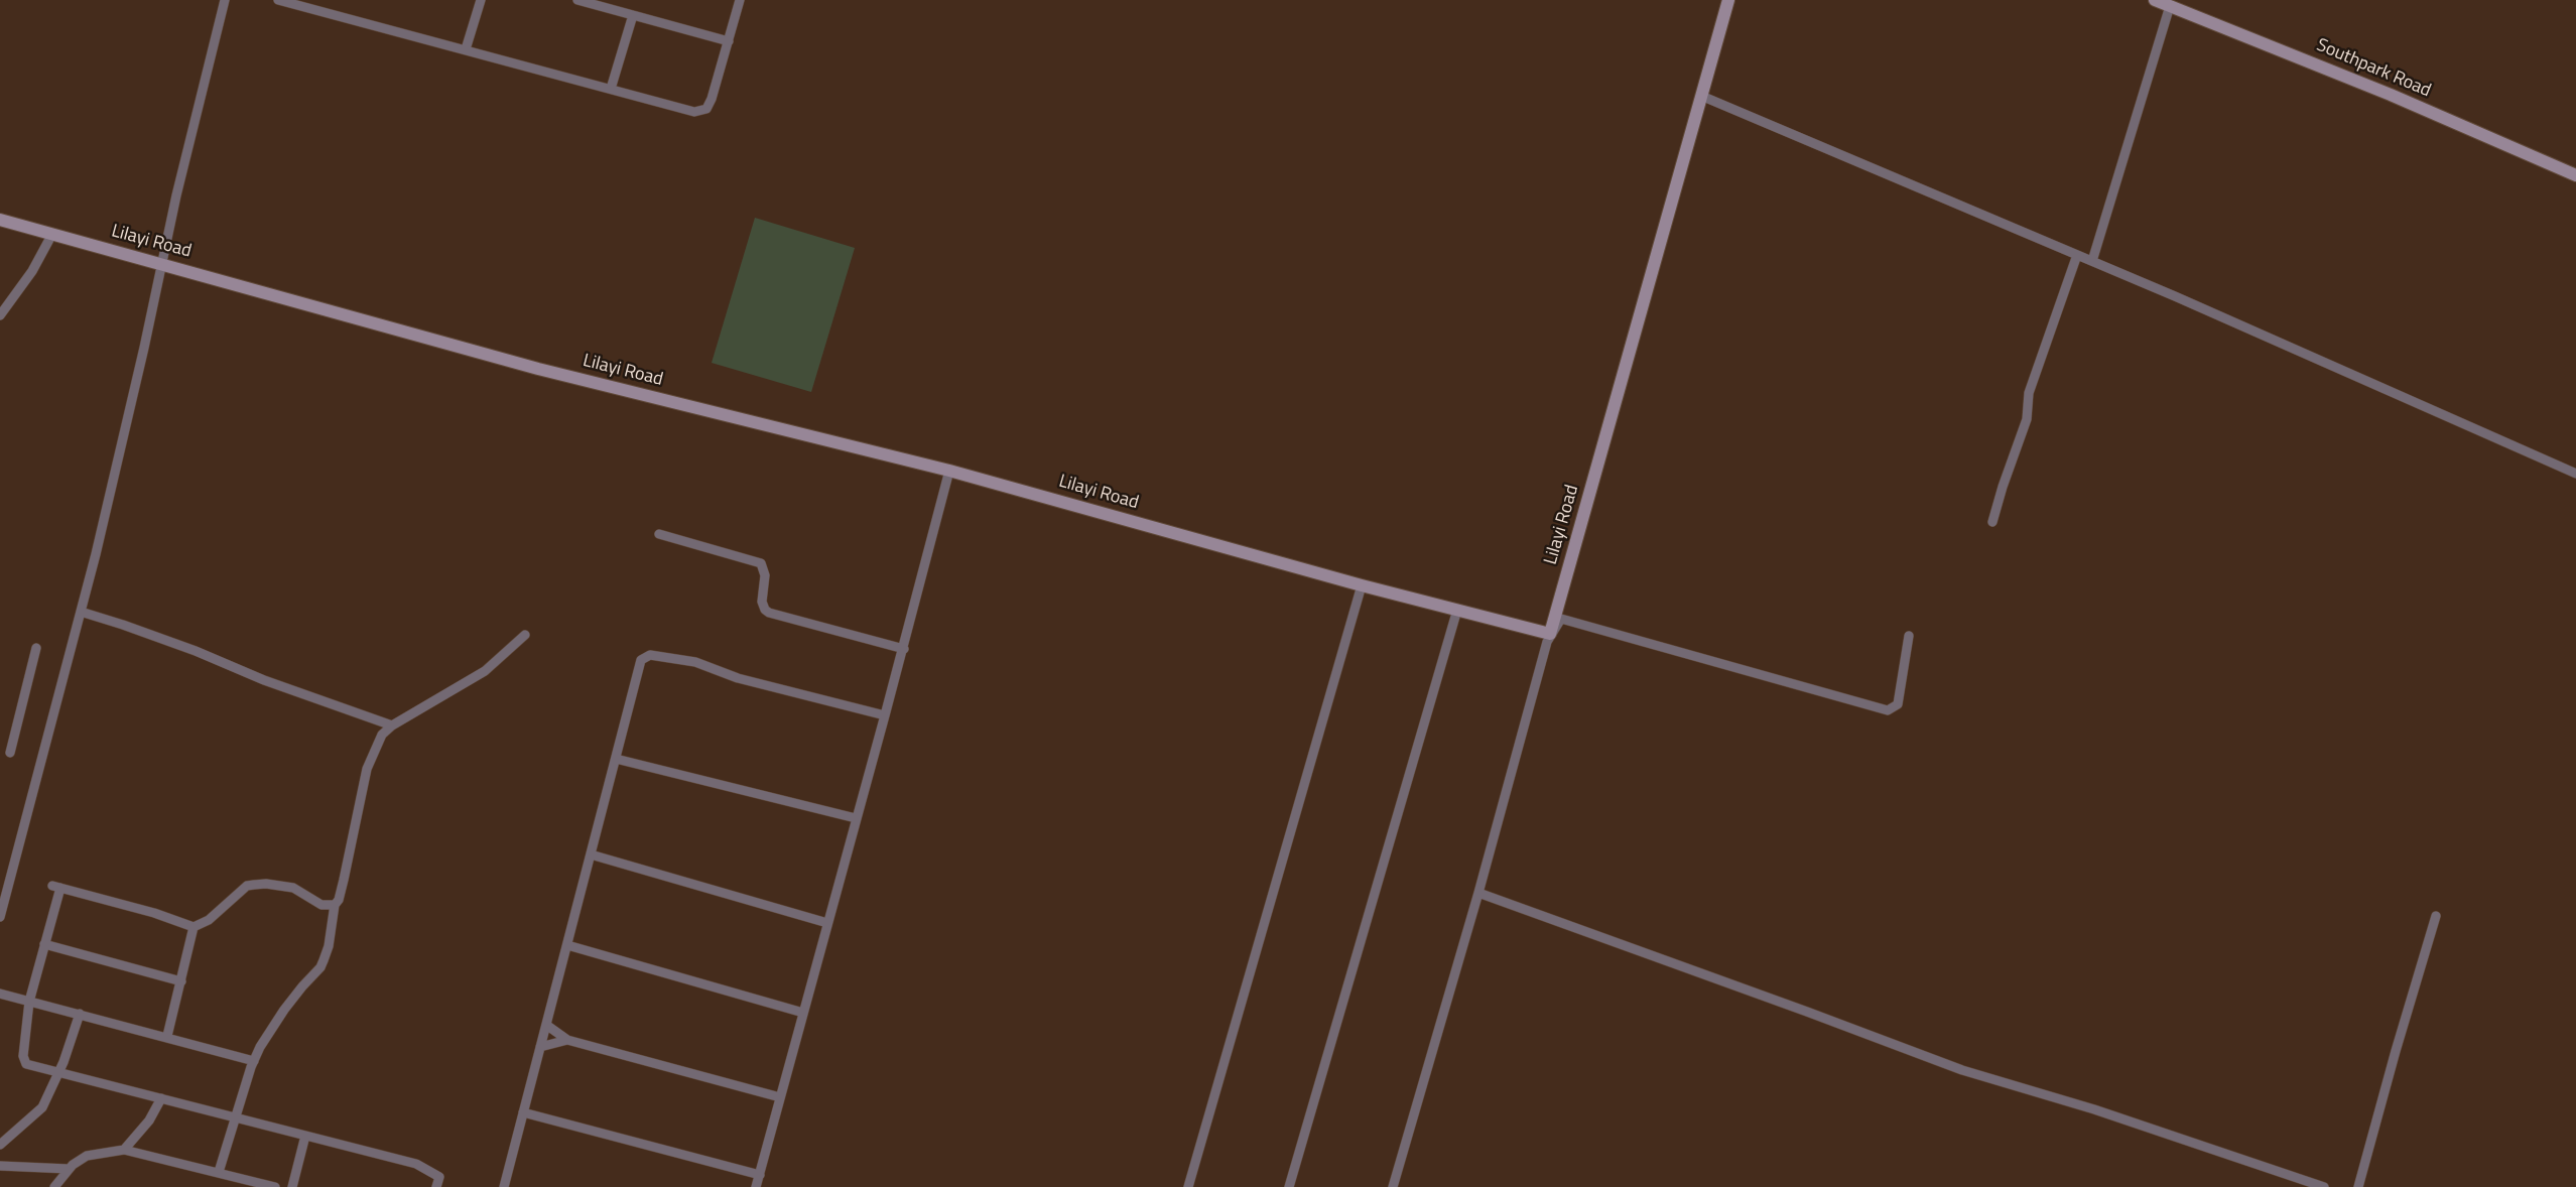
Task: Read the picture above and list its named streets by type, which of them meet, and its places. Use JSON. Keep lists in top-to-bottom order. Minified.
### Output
{"streets":{"street":["Southpark Road","Lilayi Road"]}}
